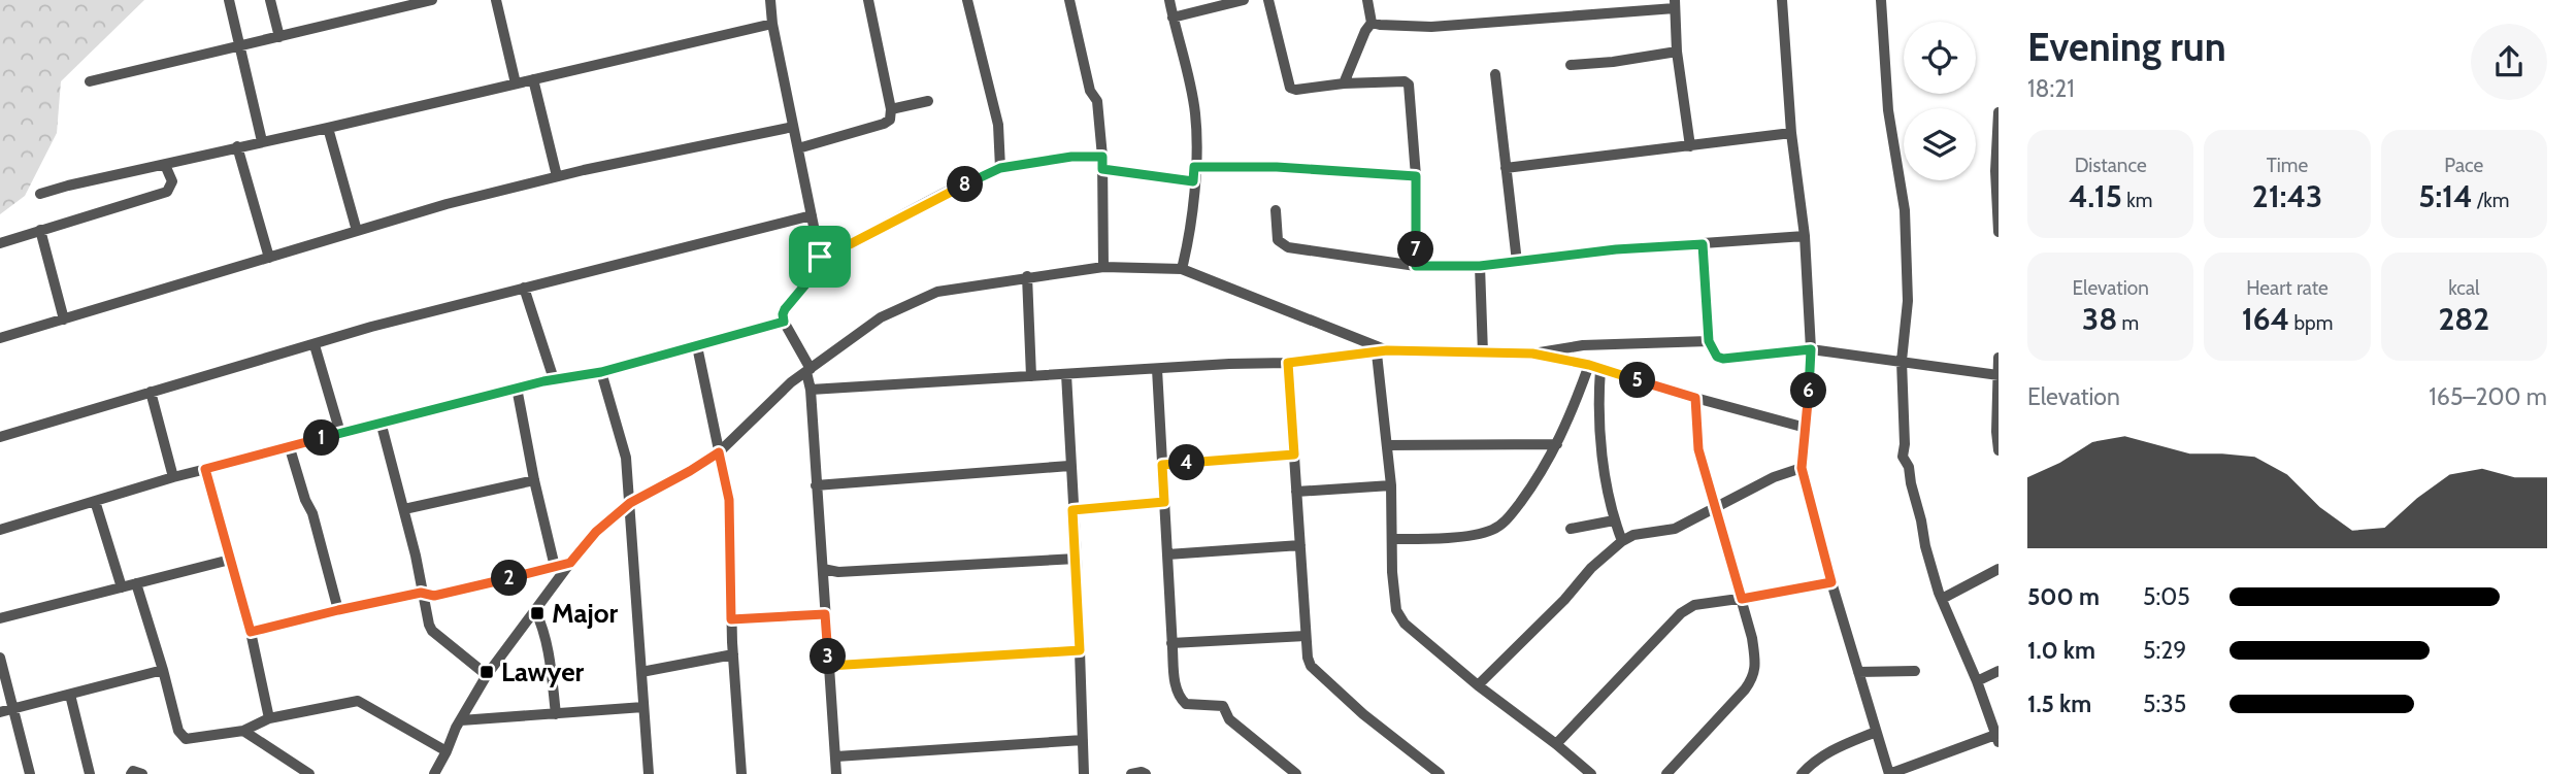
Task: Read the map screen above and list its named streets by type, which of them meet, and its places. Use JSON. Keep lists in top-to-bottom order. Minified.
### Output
{"places":{"transit":["Major","Lawyer"]},"page":{"heading":["Evening run","18:21"],"stats":[["Distance","4.15 km"],["Time","21:43"],["Pace","5:14 /km"],["Elevation","38 m"],["Heart rate","164 bpm"],["kcal","282"]],"pins":["8","7","5","6","1","4","2","3"],"chart":["Elevation","165–200 m"],"list":[{"name":"500 m","note":"5:05"},{"name":"1.0 km","note":"5:29"},{"name":"1.5 km","note":"5:35"}]}}
